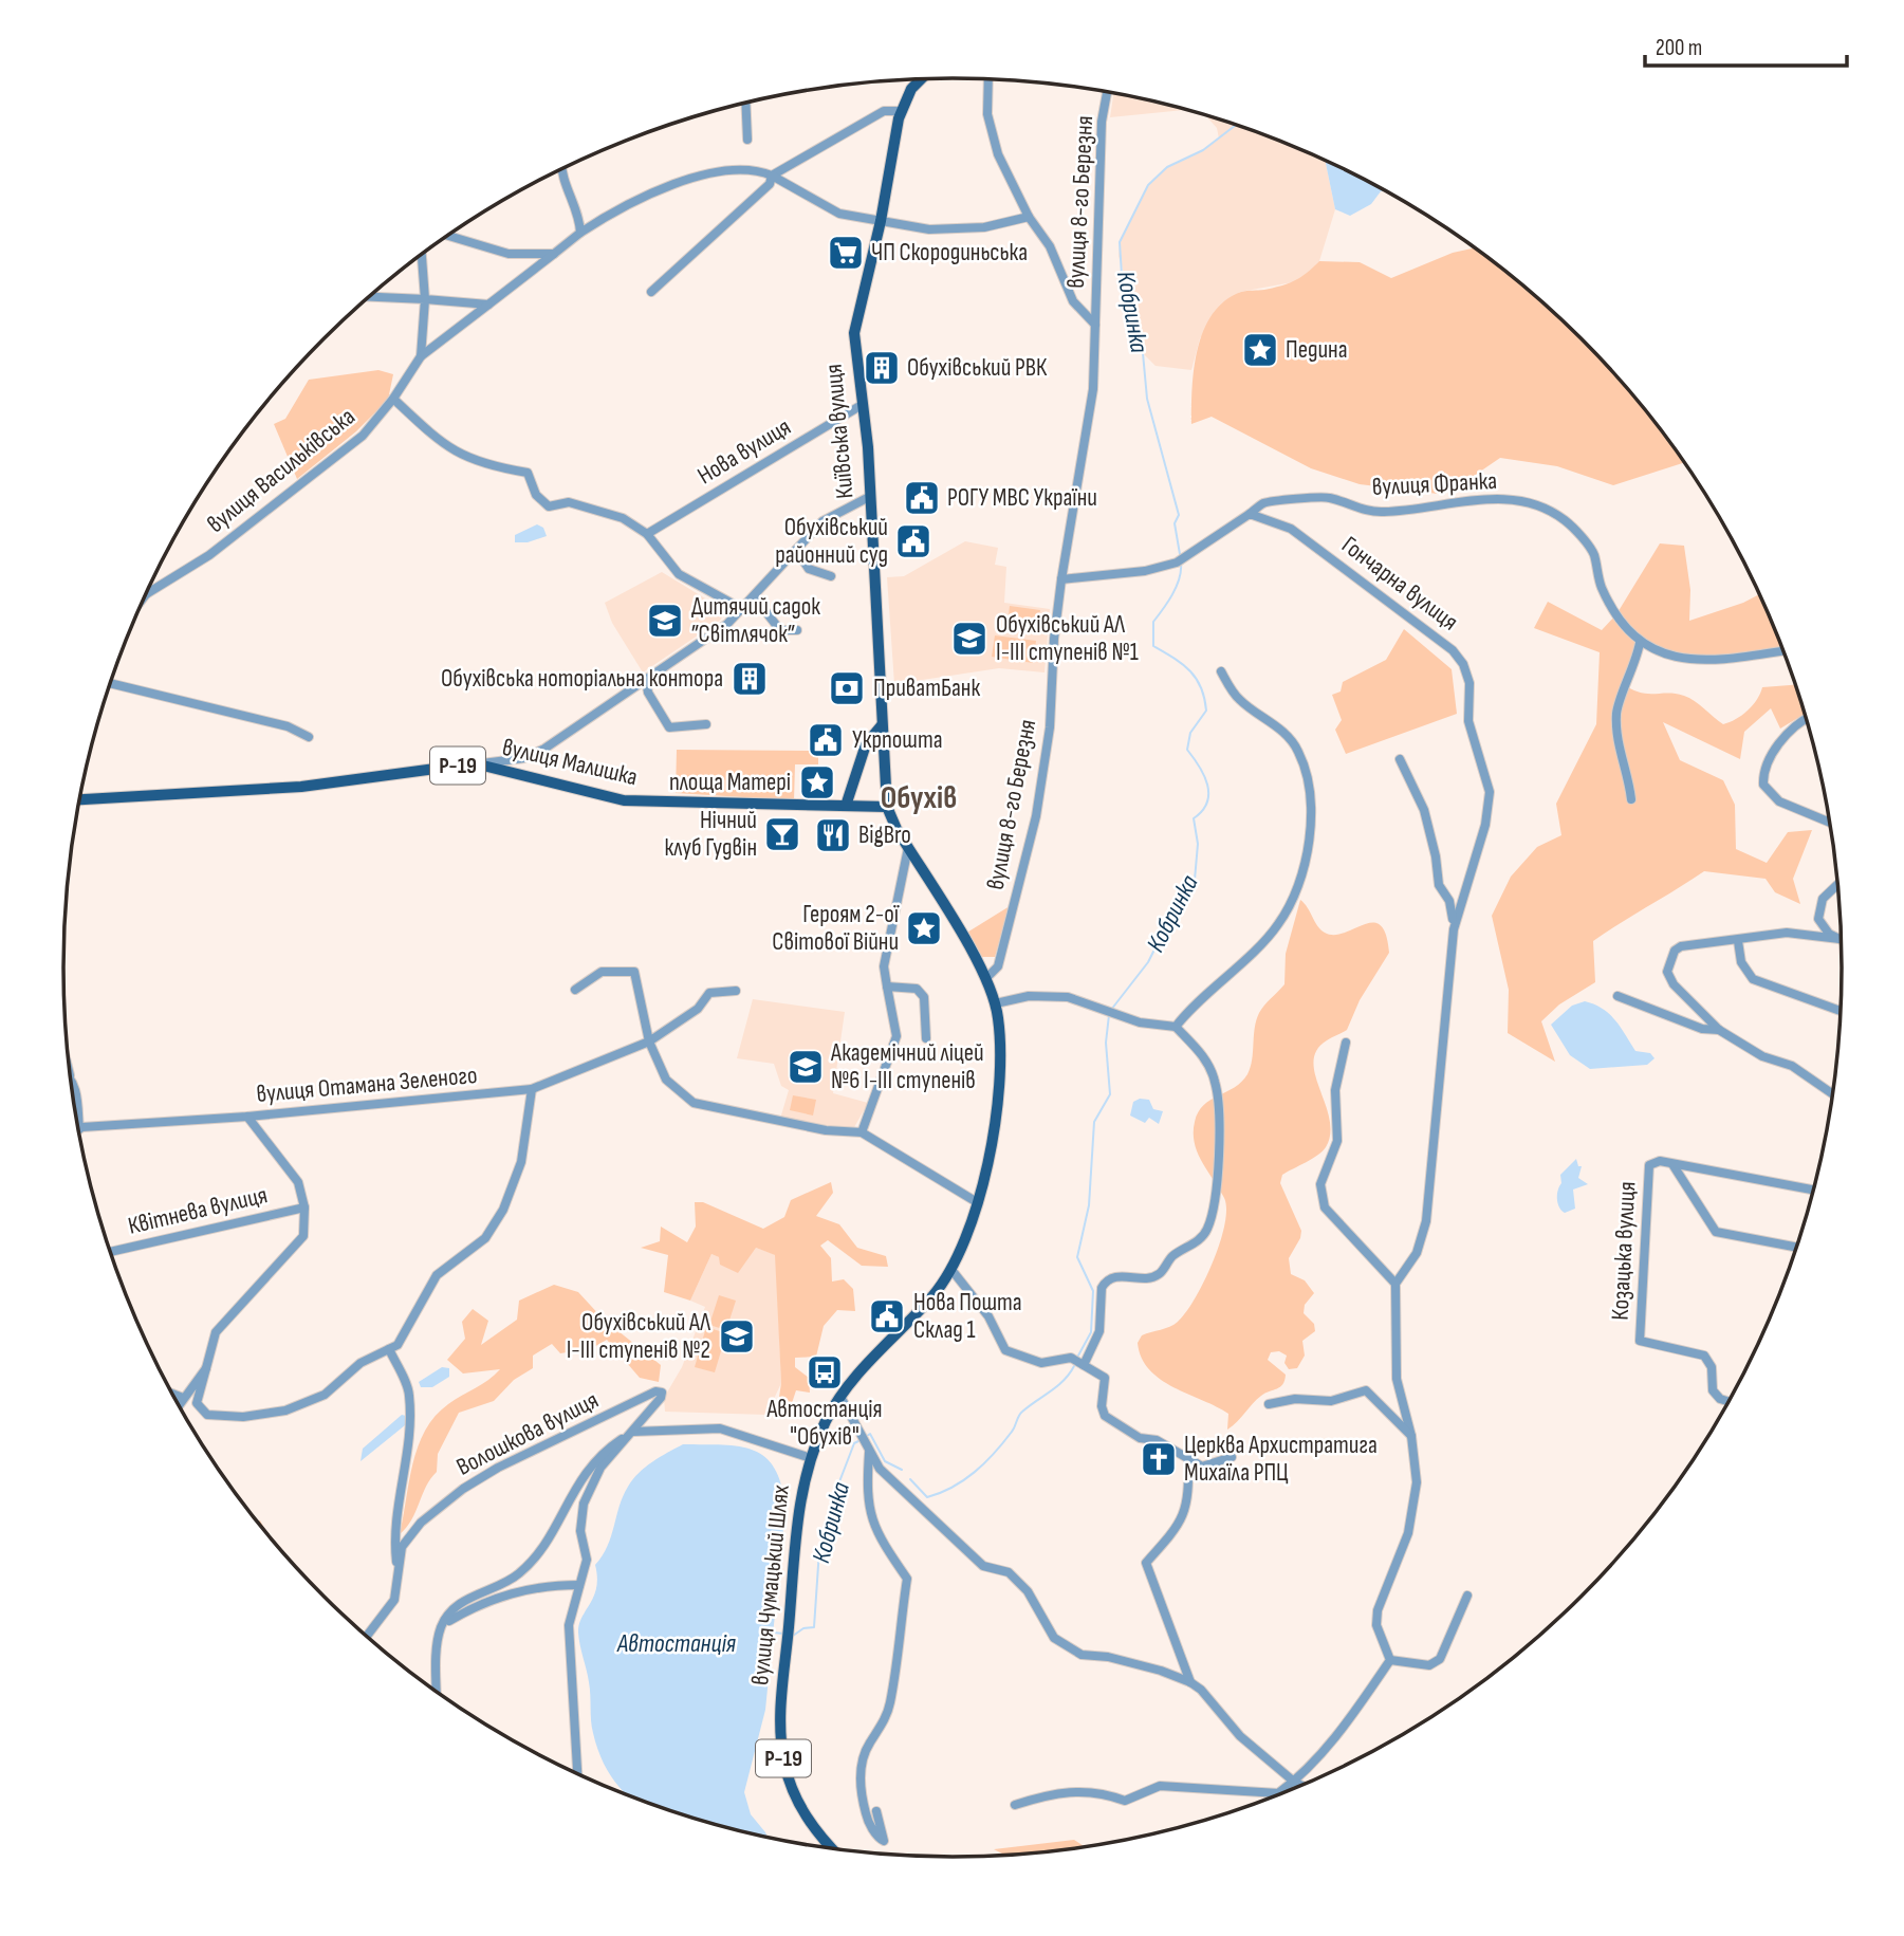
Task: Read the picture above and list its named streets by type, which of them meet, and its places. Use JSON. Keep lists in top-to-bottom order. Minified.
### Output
{"streets":{"main road":["Київська вулиця","вулиця Малишка","Р-19","вулиця Чумацький Шлях"],"street":["вулиця 8-го Березня","Нова вулиця","вулиця Васильківська","вулиця Франка","Гончарна вулиця","вулиця Отамана Зеленого","Квітнева вулиця","Козацька вулиця","Волошкова вулиця"]},"crossings":[["вулиця 8-го Березня","вулиця Чумацький Шлях"],["Київська вулиця","Нова вулиця"],["Київська вулиця","вулиця Малишка"],["Київська вулиця","вулиця Чумацький Шлях"],["вулиця Франка","Гончарна вулиця"],["вулиця Малишка","вулиця Чумацький Шлях"]],"districts":["Обухів"],"water":["Кобринка","Автостанція"],"places":{"supermarket":["ЧП Скородиньська"],"place":["Педина","площа Матері","Героям 2-ої Світової Війни"],"building":["Обухівський РВК","Обухівська ноторіальна контора"],"public building":["РОГУ МВС України","Обухівський районний суд","Укрпошта","Нова Пошта Склад 1"],"school or university":["Дитячий садок ”Світлячок”","Обухівський АЛ І-ІІІ ступенів №1","Академічний ліцей №6 І-ІІІ ступенів","Обухівський АЛ І-ІІІ ступенів №2"],"bank":["ПриватБанк"],"bar":["Нічний клуб Гудвін"],"restaurant":["BigBro"],"bus stop":["Автостанція \"Обухів\""],"church":["Церква Архистратига Михаїла РПЦ"]},"scale_bar":"200 m"}
